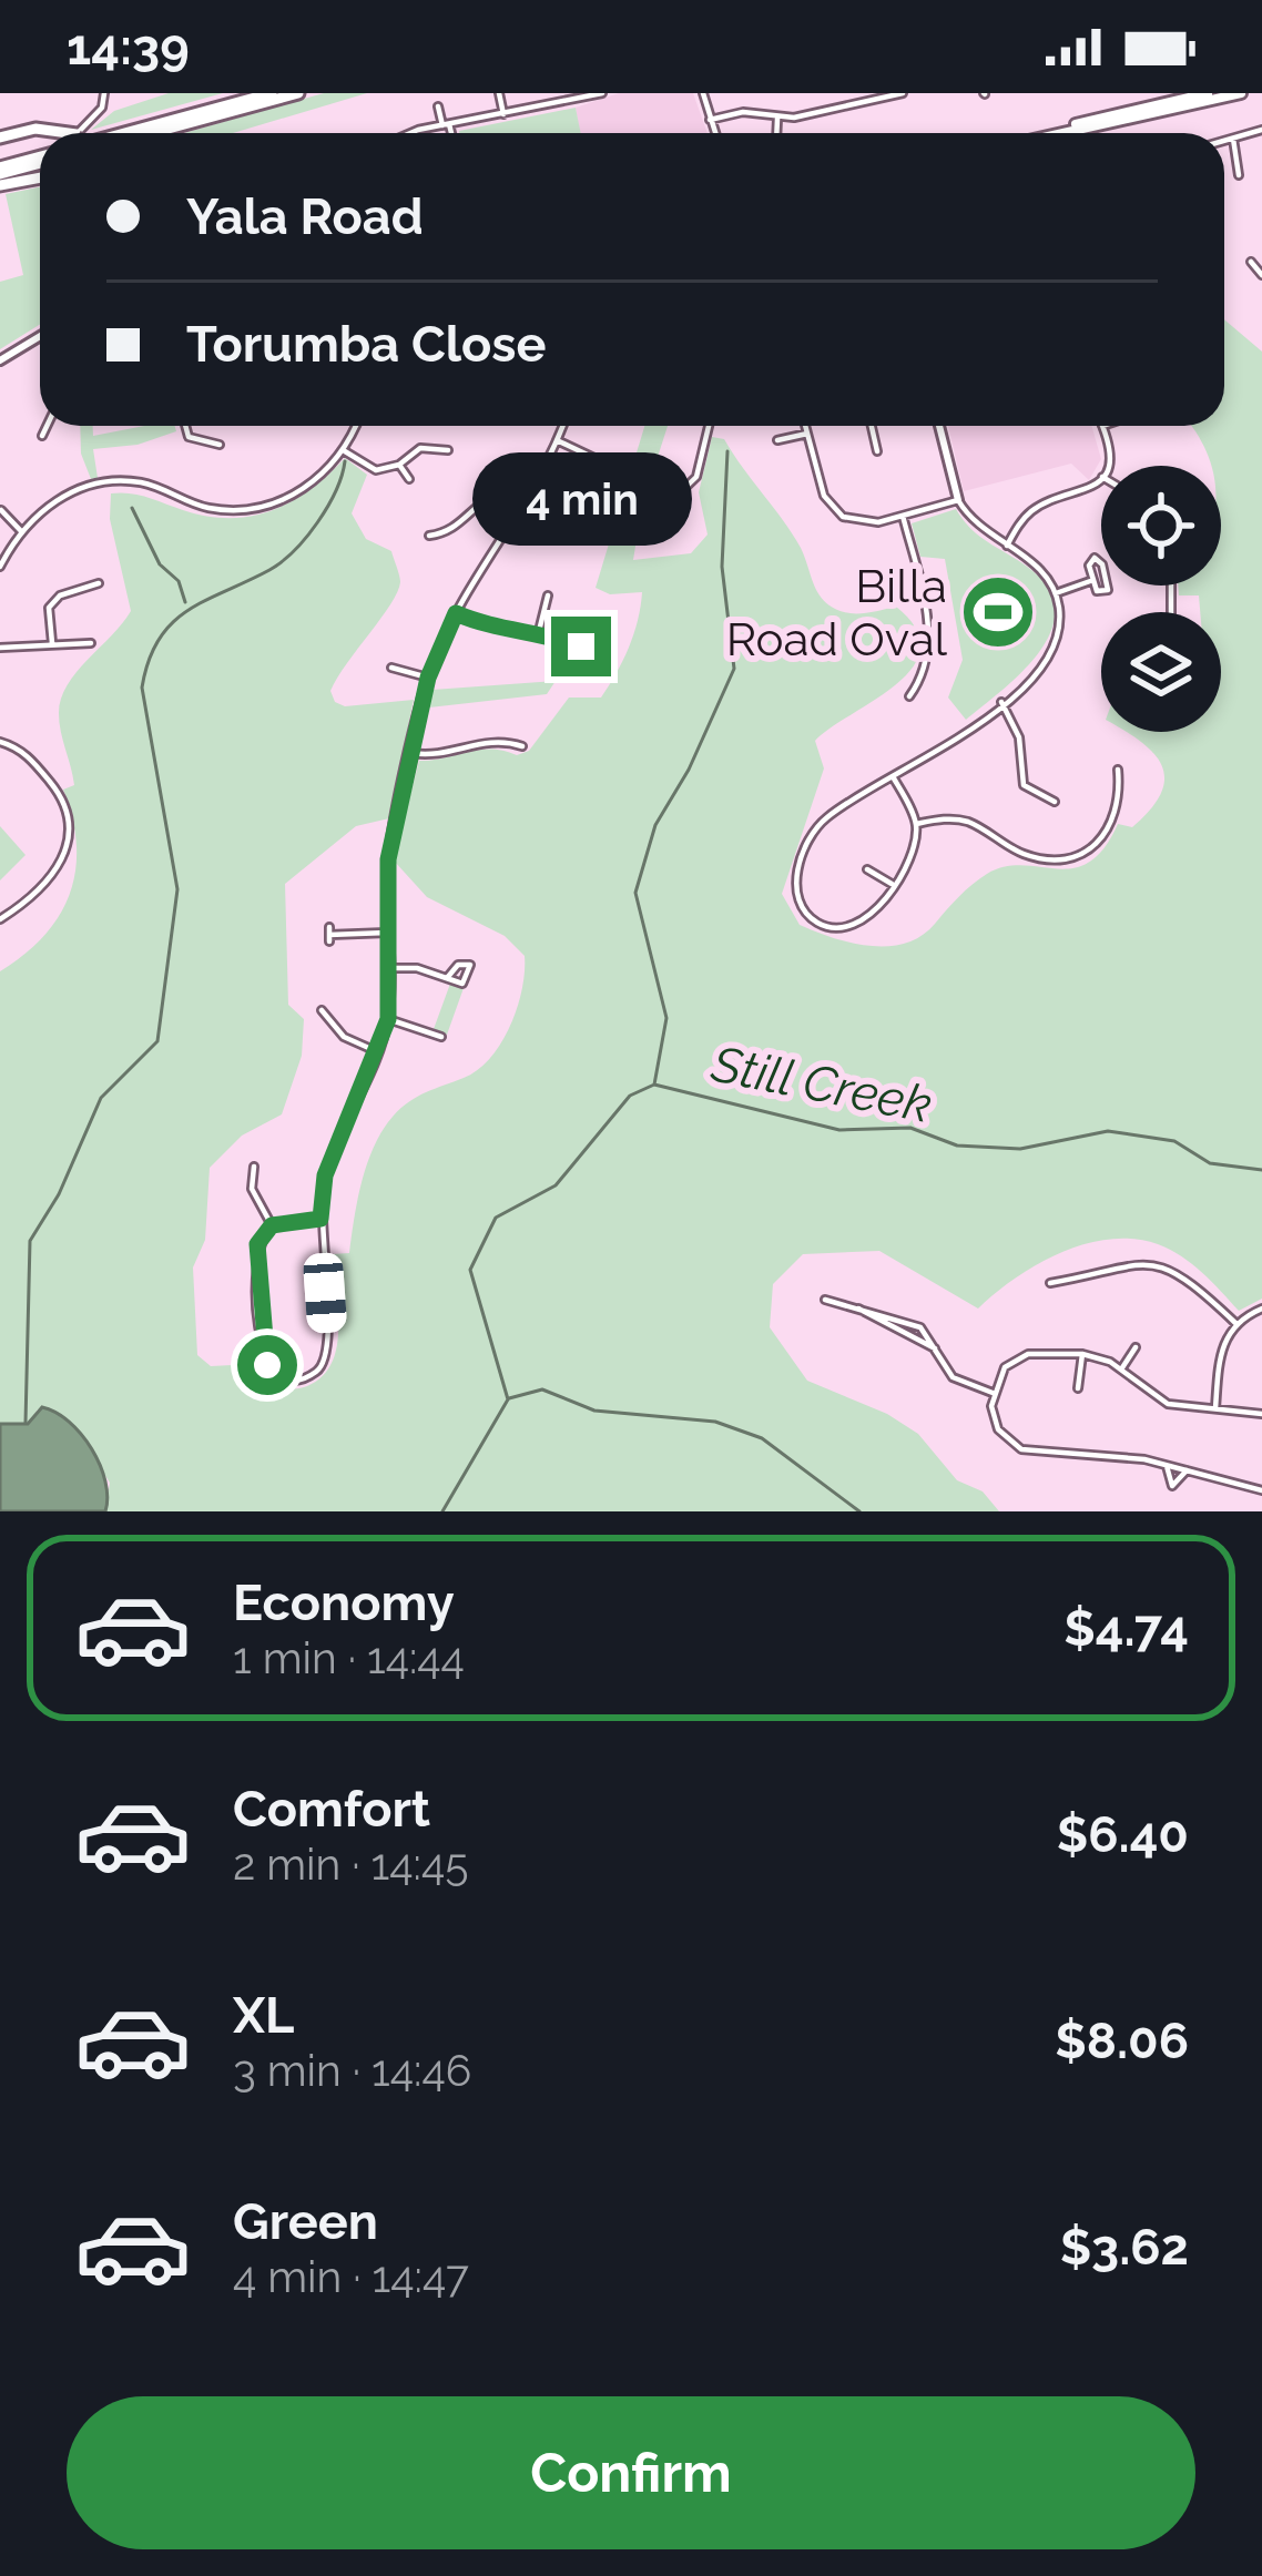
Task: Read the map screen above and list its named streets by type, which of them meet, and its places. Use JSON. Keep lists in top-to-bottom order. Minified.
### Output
{"water":["Still Creek"],"places":{"sports":["Billa Road Oval"]},"page":{"status":"14:39","banner":["Yala Road","Torumba Close"],"bubble":"4 min","list":[{"name":"Economy","note":"1 min · 14:44","value":"$4.74"},{"name":"Comfort","note":"2 min · 14:45","value":"$6.40"},{"name":"XL","note":"3 min · 14:46","value":"$8.06"},{"name":"Green","note":"4 min · 14:47","value":"$3.62"}],"buttons":"Confirm"}}
